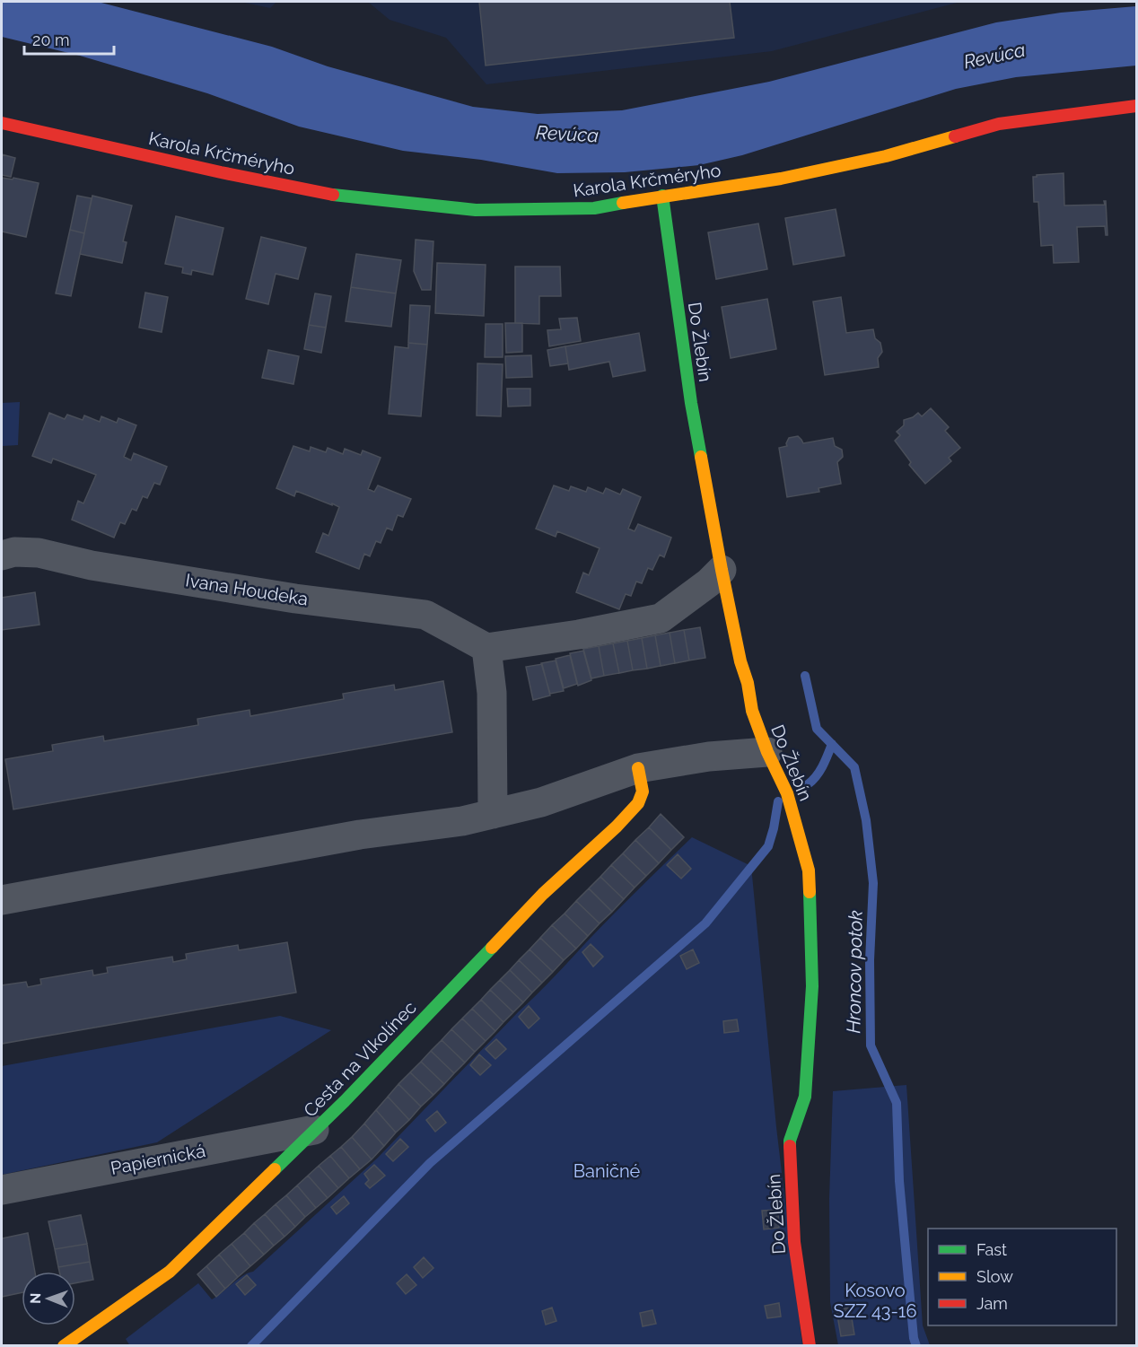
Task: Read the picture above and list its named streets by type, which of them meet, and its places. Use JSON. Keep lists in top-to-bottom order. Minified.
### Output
{"streets":{"street":["Karola Krčméryho","Do Žlebín","Ivana Houdeka","Cesta na Vlkolínec","Papiernická"]},"crossings":[["Karola Krčméryho","Do Žlebín"],["Cesta na Vlkolínec","Papiernická"]],"water":["Revúca","Hroncov potok"],"parks":["Baničné","Kosovo SZZ 43-16"],"legend":["Fast","Slow","Jam"],"scale_bar":"20 m","north":"left"}
